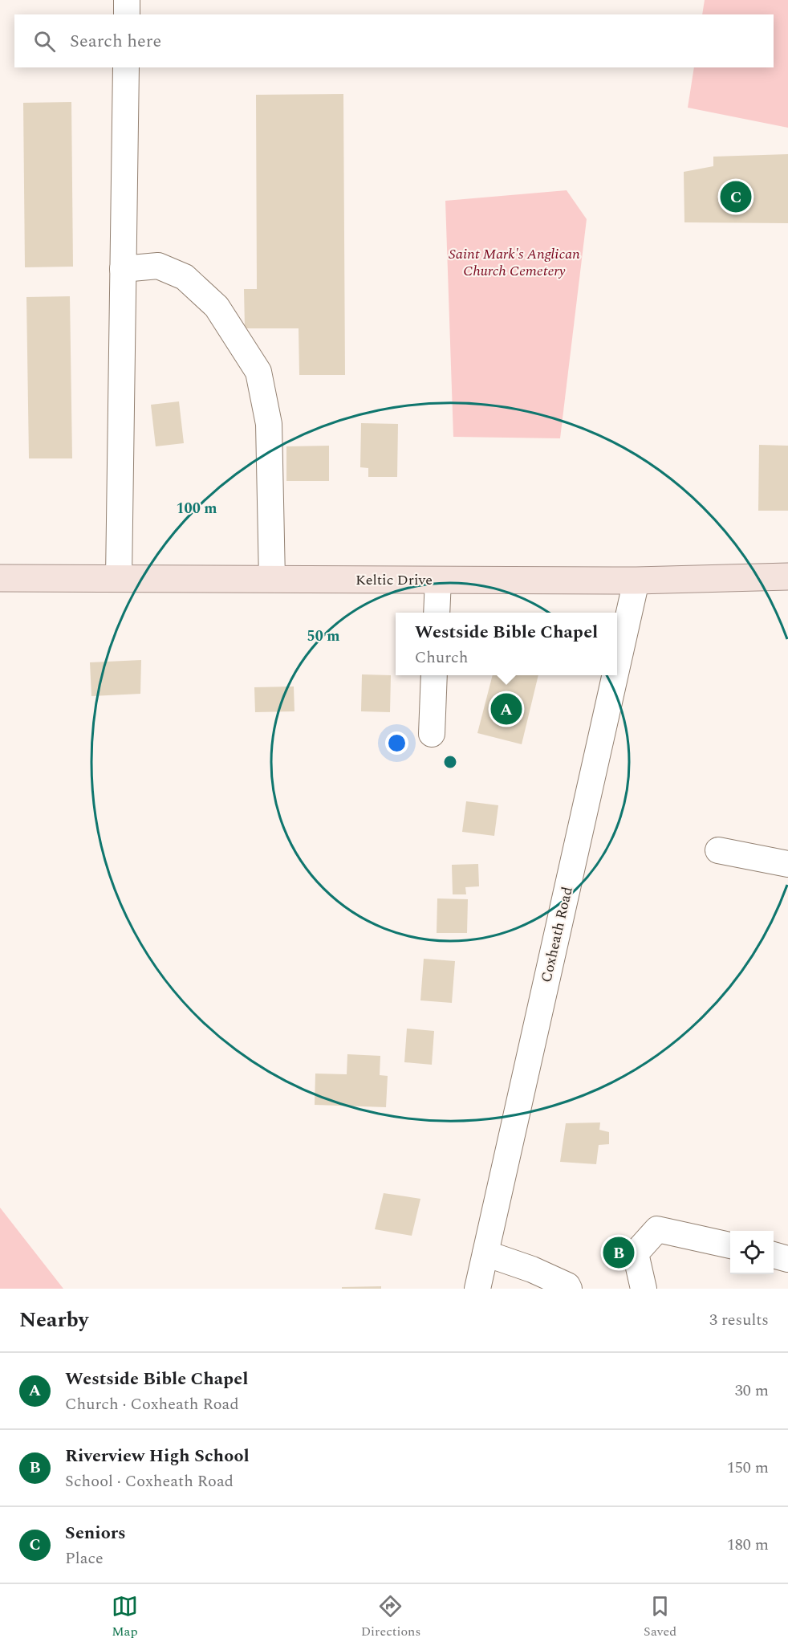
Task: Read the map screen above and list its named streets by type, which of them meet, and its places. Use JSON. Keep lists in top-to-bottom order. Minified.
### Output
{"streets":{"main road":["Keltic Drive"],"street":["Coxheath Road"]},"crossings":[["Keltic Drive","Coxheath Road"]],"parks":["Saint Mark's Anglican Church Cemetery"],"page":{"search":"Search here","pins":["C","A","B"],"popup":["Westside Bible Chapel","Church"],"heading":["Nearby","3 results"],"list":[{"mark":"A","name":"Westside Bible Chapel","note":"Church · Coxheath Road","value":"30 m"},{"mark":"B","name":"Riverview High School","note":"School · Coxheath Road","value":"150 m"},{"mark":"C","name":"Seniors","note":"Place","value":"180 m"}],"nav":["Map","Directions","Saved"]},"rings":["100 m","50 m"]}
